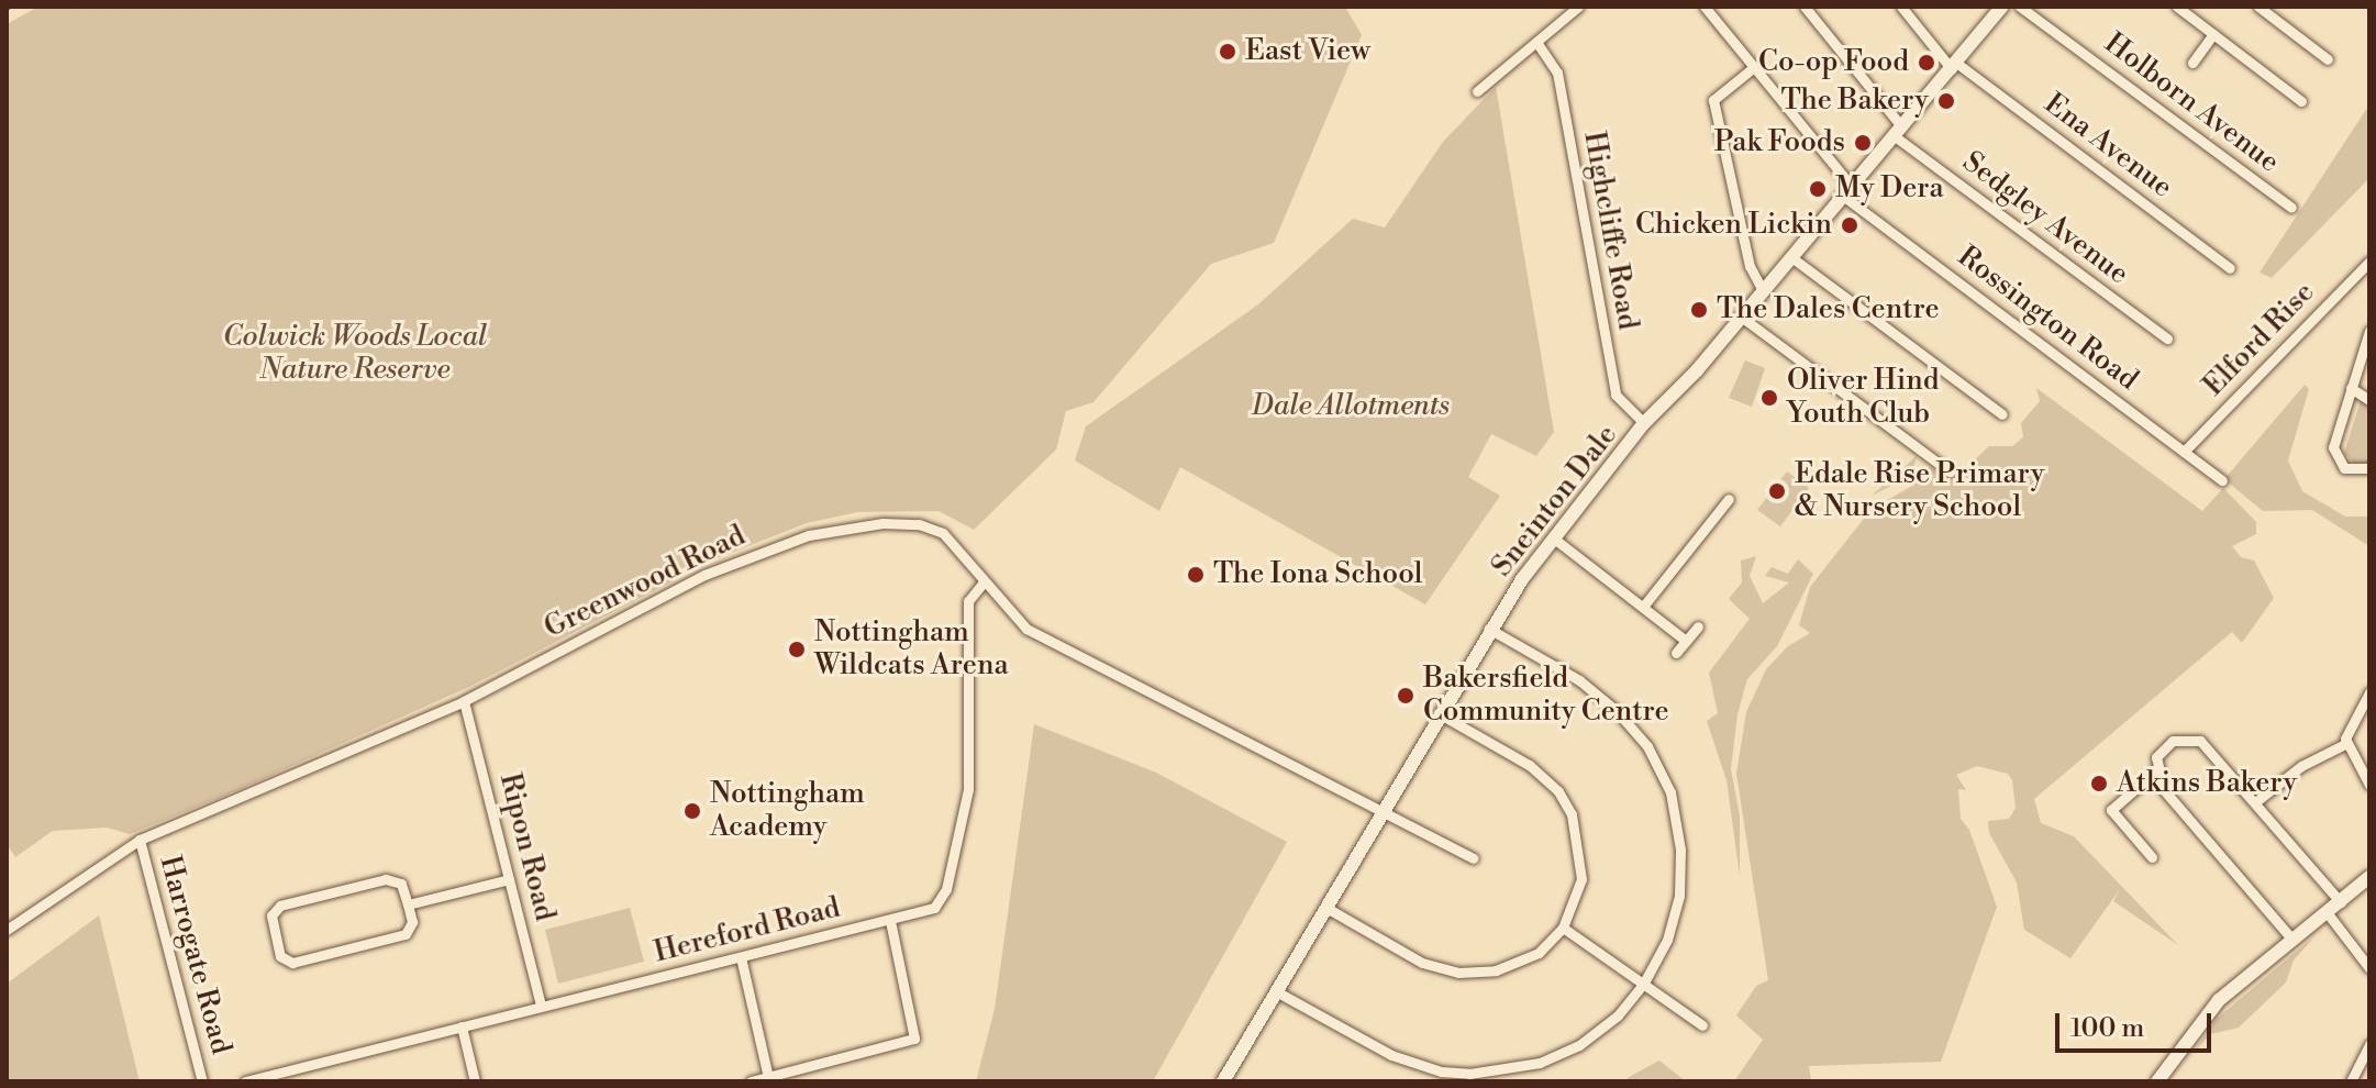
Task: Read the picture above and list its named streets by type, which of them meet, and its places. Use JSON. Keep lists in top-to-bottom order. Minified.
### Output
{"streets":{"street":["Holborn Avenue","Ena Avenue","Sedgley Avenue","Highcliffe Road","Rossington Road","Elford Rise","Sneinton Dale","Greenwood Road","Ripon Road","Hereford Road","Harrogate Road"]},"crossings":[["Ena Avenue","Sneinton Dale"],["Sedgley Avenue","Sneinton Dale"],["Highcliffe Road","Sneinton Dale"],["Rossington Road","Elford Rise"],["Rossington Road","Sneinton Dale"],["Sneinton Dale","Greenwood Road"],["Greenwood Road","Ripon Road"],["Greenwood Road","Hereford Road"],["Greenwood Road","Harrogate Road"],["Ripon Road","Hereford Road"]],"parks":["Colwick Woods Local Nature Reserve","Dale Allotments"],"places":["East View","Co-op Food","The Bakery","Pak Foods","My Dera","Chicken Lickin","The Dales Centre","Oliver Hind Youth Club","Edale Rise Primary & Nursery School","The Iona School","Nottingham Wildcats Arena","Bakersfield Community Centre","Atkins Bakery","Nottingham Academy"],"scale_bar":"100 m"}
